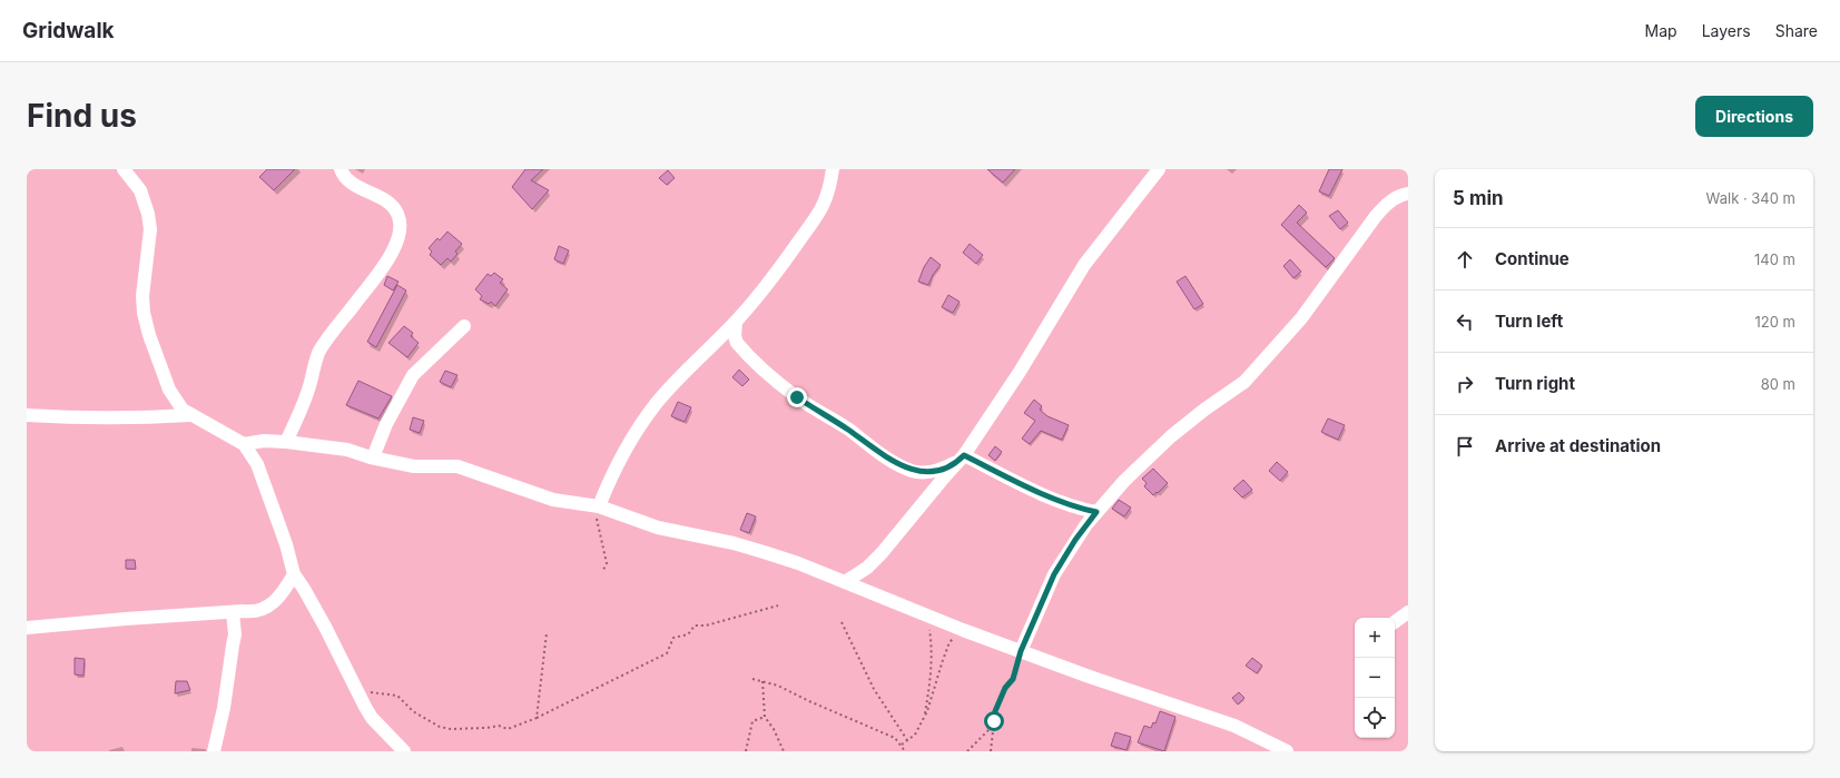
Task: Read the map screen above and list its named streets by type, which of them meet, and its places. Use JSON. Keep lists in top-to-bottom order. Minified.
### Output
{"page":{"header":"Gridwalk","nav":["Map","Layers","Share"],"buttons":"Directions","title":"Find us","heading":["5 min","Walk · 340 m"],"list":[["Continue","140 m"],["Turn left","120 m"],["Turn right","80 m"],"Arrive at destination"],"map_buttons":["+","−"]}}
